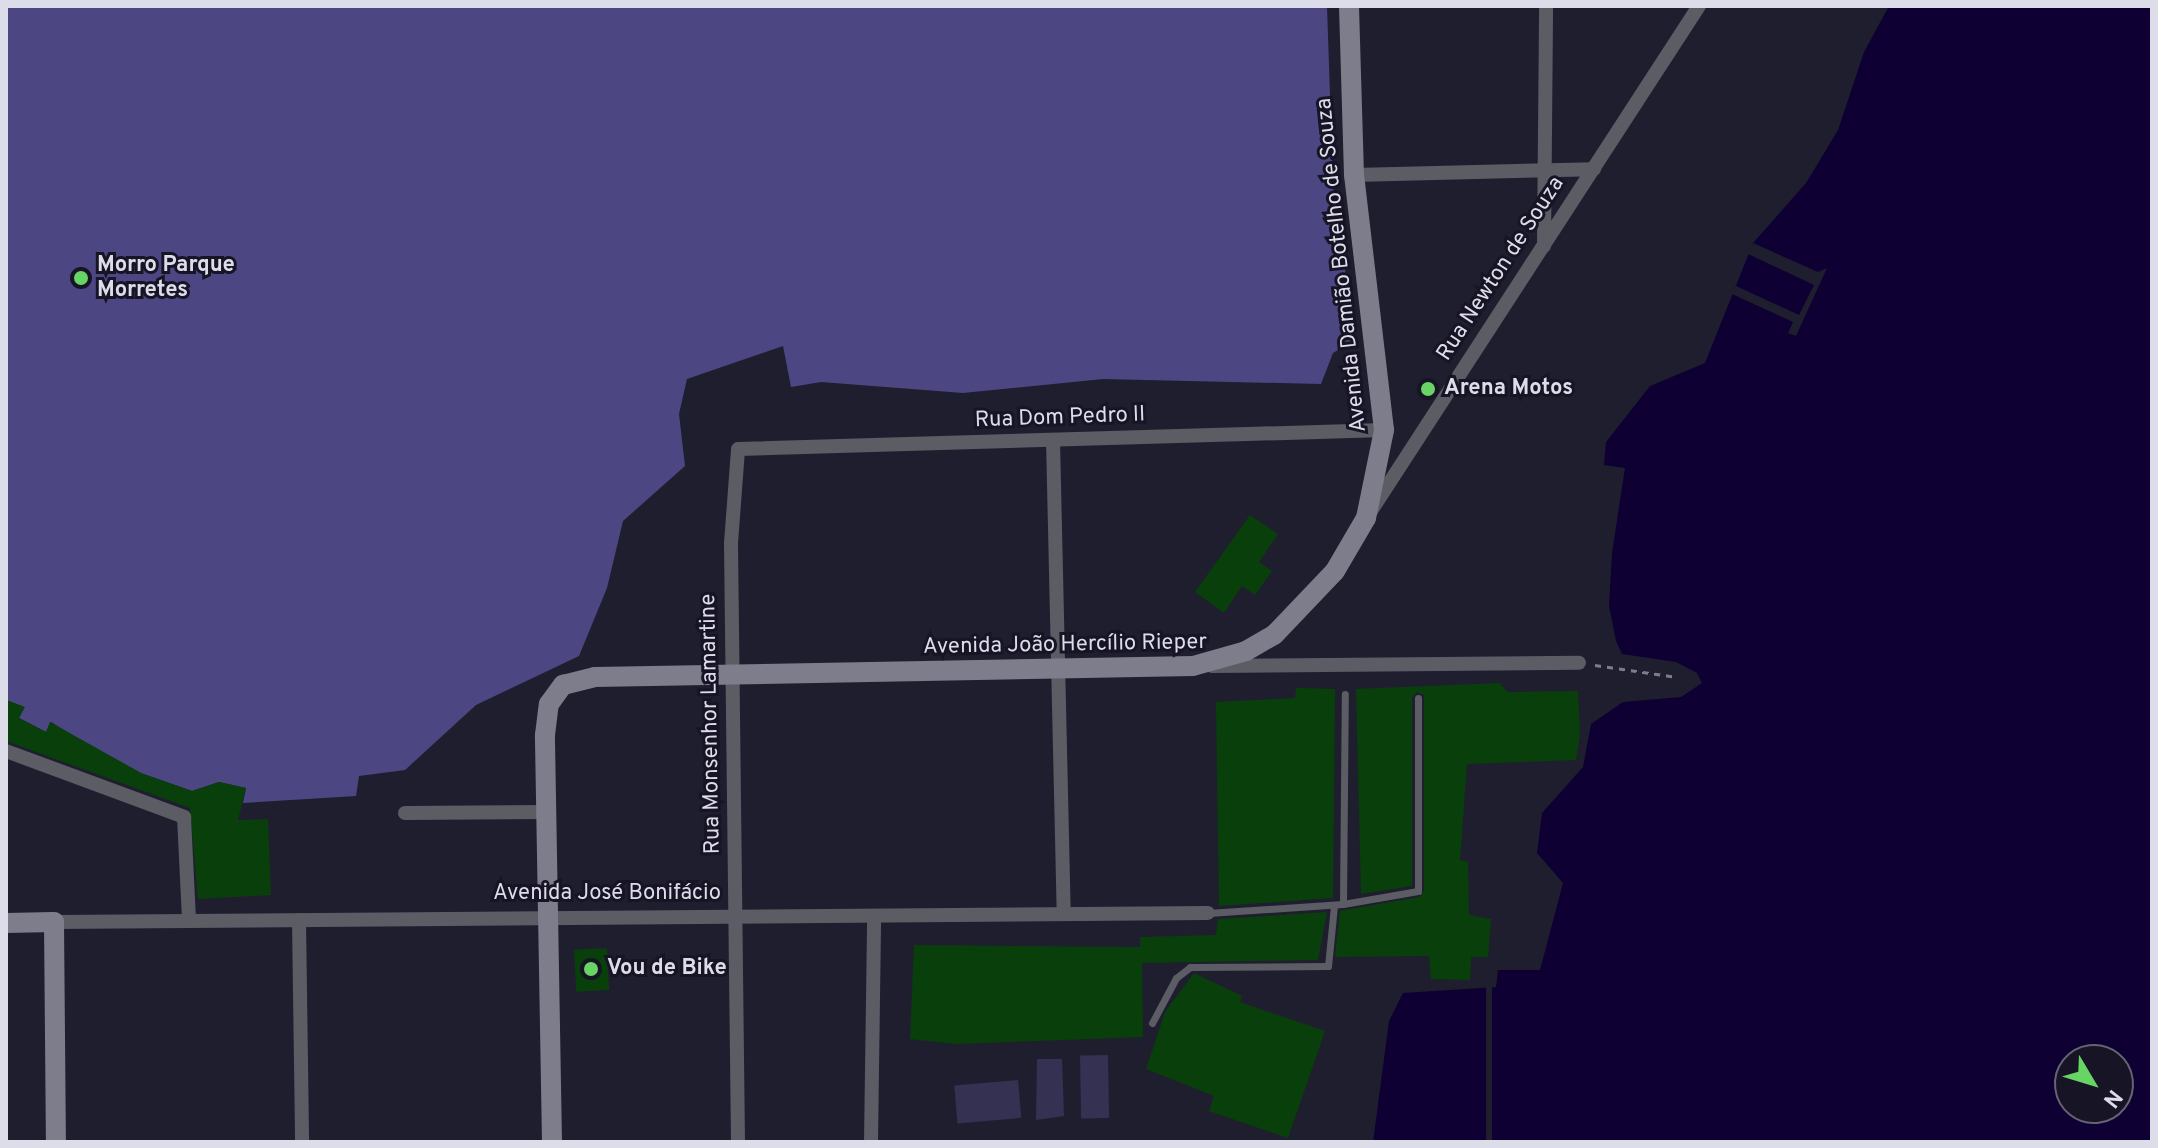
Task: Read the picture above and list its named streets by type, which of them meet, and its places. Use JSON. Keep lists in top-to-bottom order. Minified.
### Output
{"streets":{"main road":["Avenida Damião Botelho de Souza","Rua Newton de Souza","Avenida João Hercílio Rieper","Avenida José Bonifácio"],"street":["Rua Dom Pedro II","Rua Monsenhor Lamartine"]},"crossings":[["Avenida Damião Botelho de Souza","Rua Newton de Souza"],["Avenida Damião Botelho de Souza","Rua Dom Pedro II"],["Rua Newton de Souza","Avenida João Hercílio Rieper"],["Rua Dom Pedro II","Rua Monsenhor Lamartine"],["Avenida João Hercílio Rieper","Rua Monsenhor Lamartine"],["Rua Monsenhor Lamartine","Avenida José Bonifácio"]],"places":["Morro Parque Morretes","Arena Motos","Vou de Bike"],"north":"bottom right"}
